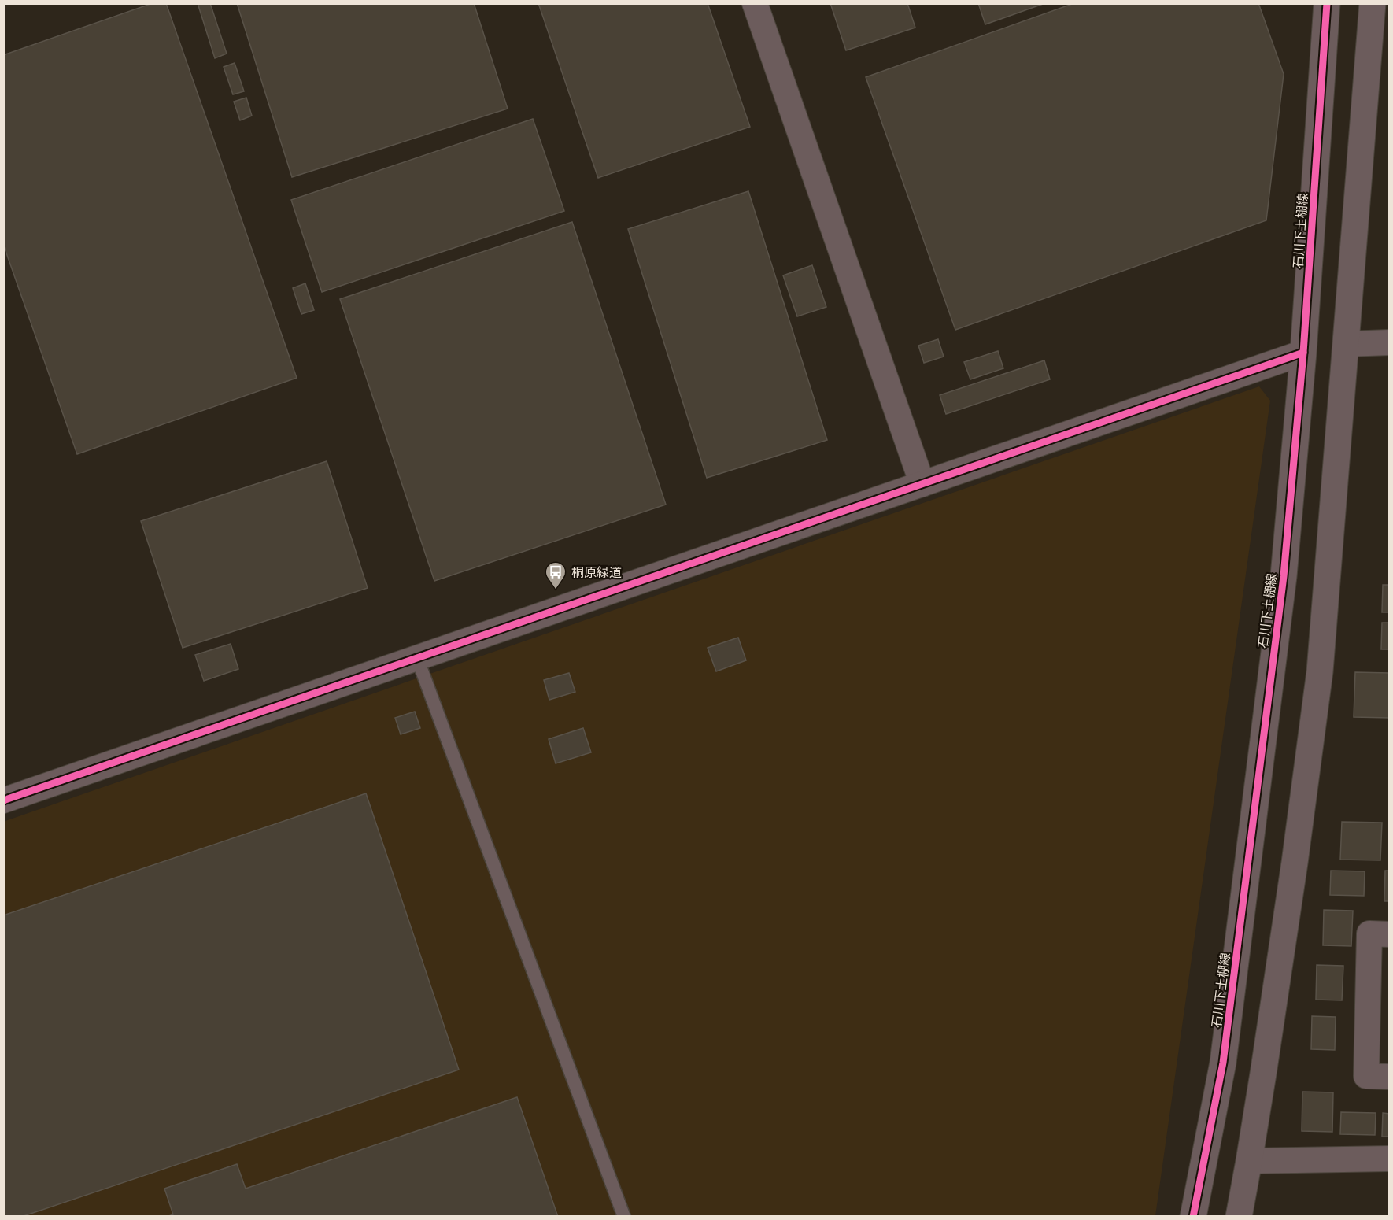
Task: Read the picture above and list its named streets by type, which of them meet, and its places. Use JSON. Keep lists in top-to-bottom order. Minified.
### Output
{"streets":{"street":["石川下土棚線"]},"places":{"bus stop":["桐原緑道"]}}
